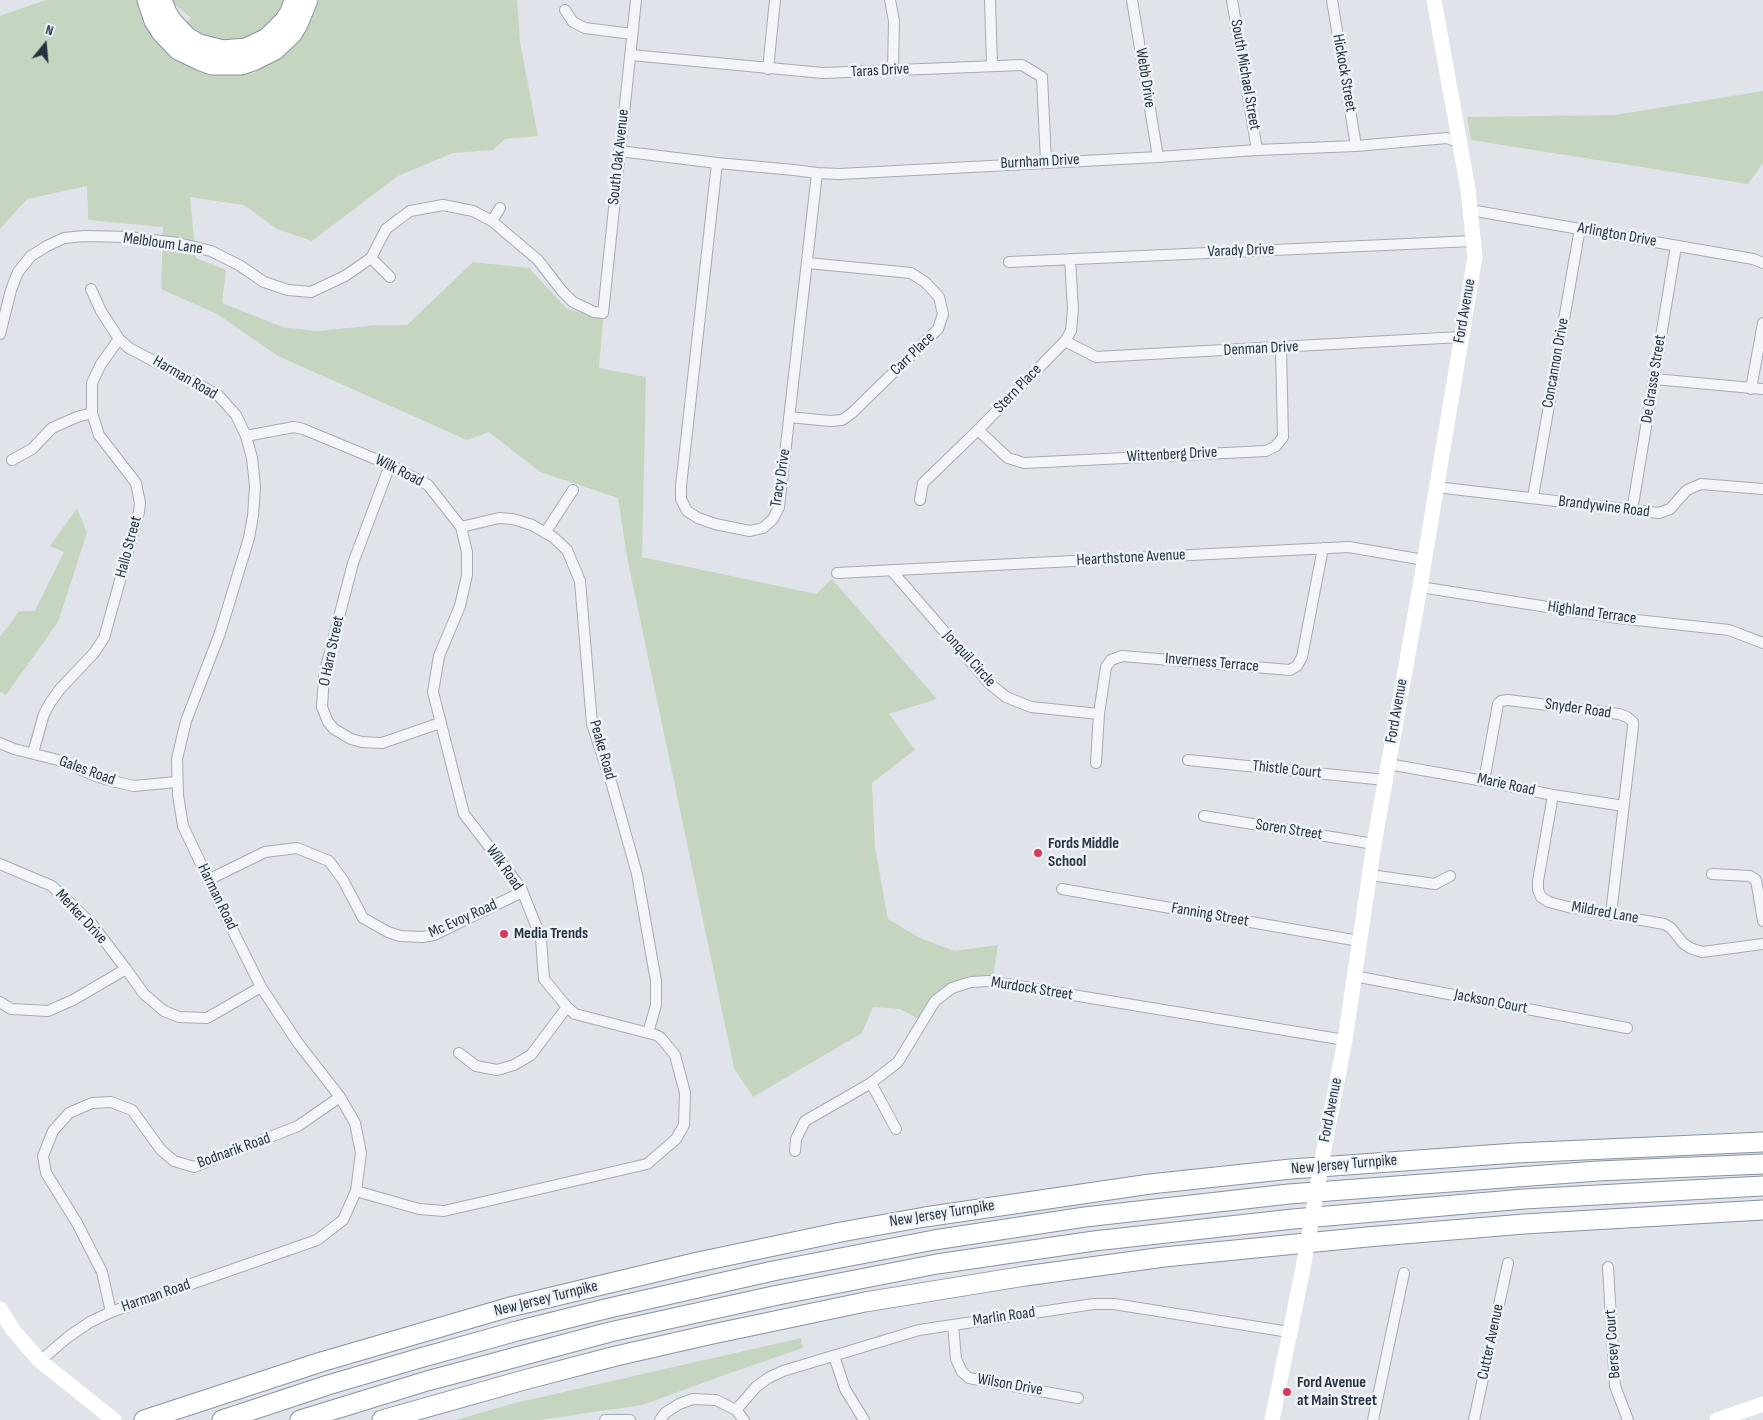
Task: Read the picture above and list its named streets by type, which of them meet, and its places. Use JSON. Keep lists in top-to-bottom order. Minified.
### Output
{"streets":{"highway":["New Jersey Turnpike"],"street":["Taras Drive","Hickock Street","South Michael Street","Webb Drive","South Oak Avenue","Burnham Drive","Arlington Drive","Melbloum Lane","Varady Drive","Ford Avenue","Denman Drive","Carr Place","Concannon Drive","Harman Road","De Grasse Street","Stern Place","Wittenberg Drive","Wilk Road","Tracy Drive","Brandywine Road","Hallo Street","Hearthstone Avenue","Highland Terrace","O Hara Street","Jonquil Circle","Inverness Terrace","Snyder Road","Peake Road","Thistle Court","Gales Road","Marie Road","Soren Street","Mildred Lane","Fanning Street","Merker Drive","Mc Evoy Road","Murdock Street","Jackson Court","Bodnarik Road","Marlin Road","Cutter Avenue","Bersey Court","Wilson Drive"]},"crossings":[["Taras Drive","South Oak Avenue"],["Taras Drive","Burnham Drive"],["Hickock Street","Burnham Drive"],["South Michael Street","Burnham Drive"],["Webb Drive","Burnham Drive"],["South Oak Avenue","Burnham Drive"],["South Oak Avenue","Melbloum Lane"],["Burnham Drive","Ford Avenue"],["Burnham Drive","Tracy Drive"],["Arlington Drive","Ford Avenue"],["Arlington Drive","Concannon Drive"],["Arlington Drive","De Grasse Street"],["Varady Drive","Ford Avenue"],["Varady Drive","Stern Place"],["Ford Avenue","Denman Drive"],["Ford Avenue","Brandywine Road"],["Ford Avenue","Hearthstone Avenue"],["Ford Avenue","Highland Terrace"],["Ford Avenue","Thistle Court"],["Ford Avenue","Marie Road"],["Ford Avenue","Soren Street"],["Ford Avenue","Fanning Street"],["Ford Avenue","Murdock Street"],["Ford Avenue","Jackson Court"],["Ford Avenue","Marlin Road"],["Denman Drive","Stern Place"],["Denman Drive","Wittenberg Drive"],["Carr Place","Tracy Drive"],["Concannon Drive","Brandywine Road"],["Harman Road","Wilk Road"],["Harman Road","Hallo Street"],["Harman Road","Gales Road"],["Harman Road","Merker Drive"],["Harman Road","Mc Evoy Road"],["Harman Road","Bodnarik Road"],["De Grasse Street","Brandywine Road"],["Stern Place","Wittenberg Drive"],["Wilk Road","O Hara Street"],["Wilk Road","Peake Road"],["Wilk Road","Mc Evoy Road"],["Hallo Street","Gales Road"],["Hearthstone Avenue","Jonquil Circle"],["Hearthstone Avenue","Inverness Terrace"],["Jonquil Circle","Inverness Terrace"],["Snyder Road","Marie Road"],["Snyder Road","Mildred Lane"],["Marie Road","Mildred Lane"],["Marlin Road","Wilson Drive"]],"places":["Fords Middle School","Media Trends","Ford Avenue at Main Street"],"north":"top"}
